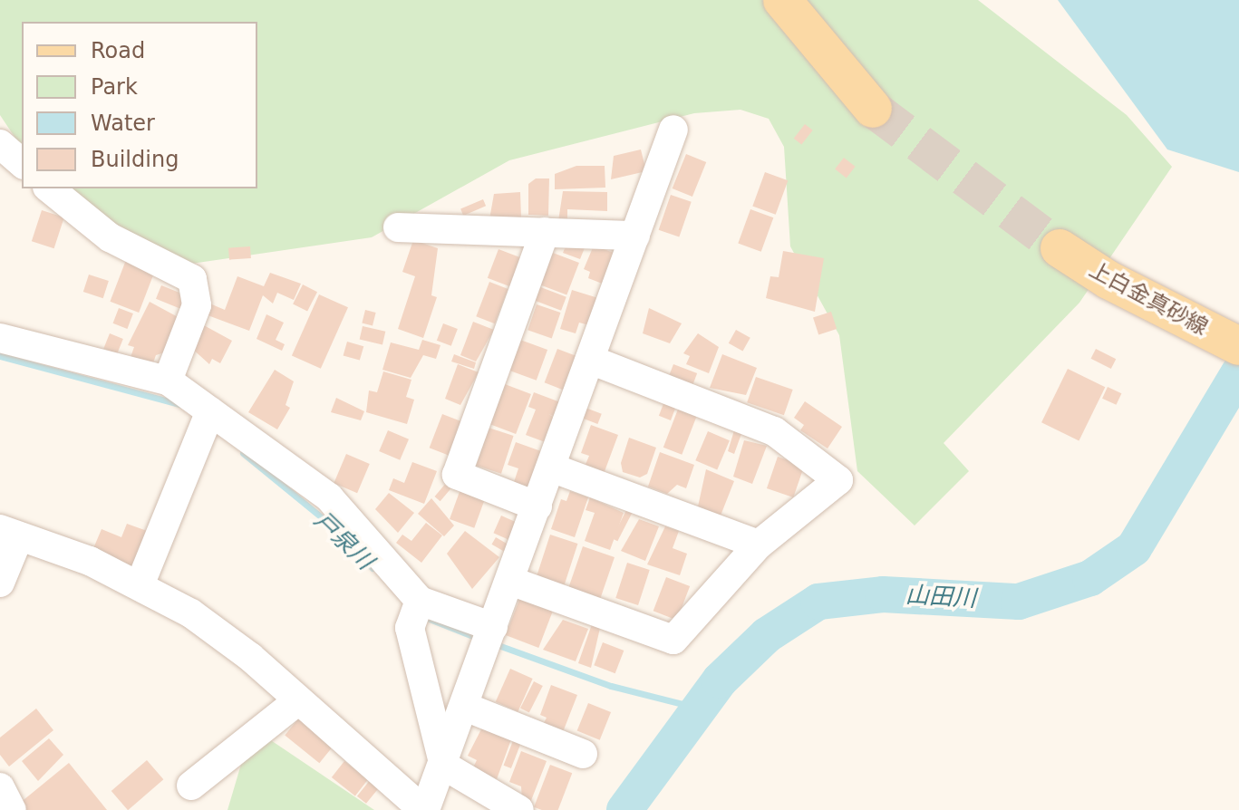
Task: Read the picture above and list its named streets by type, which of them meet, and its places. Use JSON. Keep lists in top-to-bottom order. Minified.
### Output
{"streets":{"main road":["上白金真砂線"]},"water":["戸泉川","山田川"],"legend":["Road","Park","Water","Building"]}
